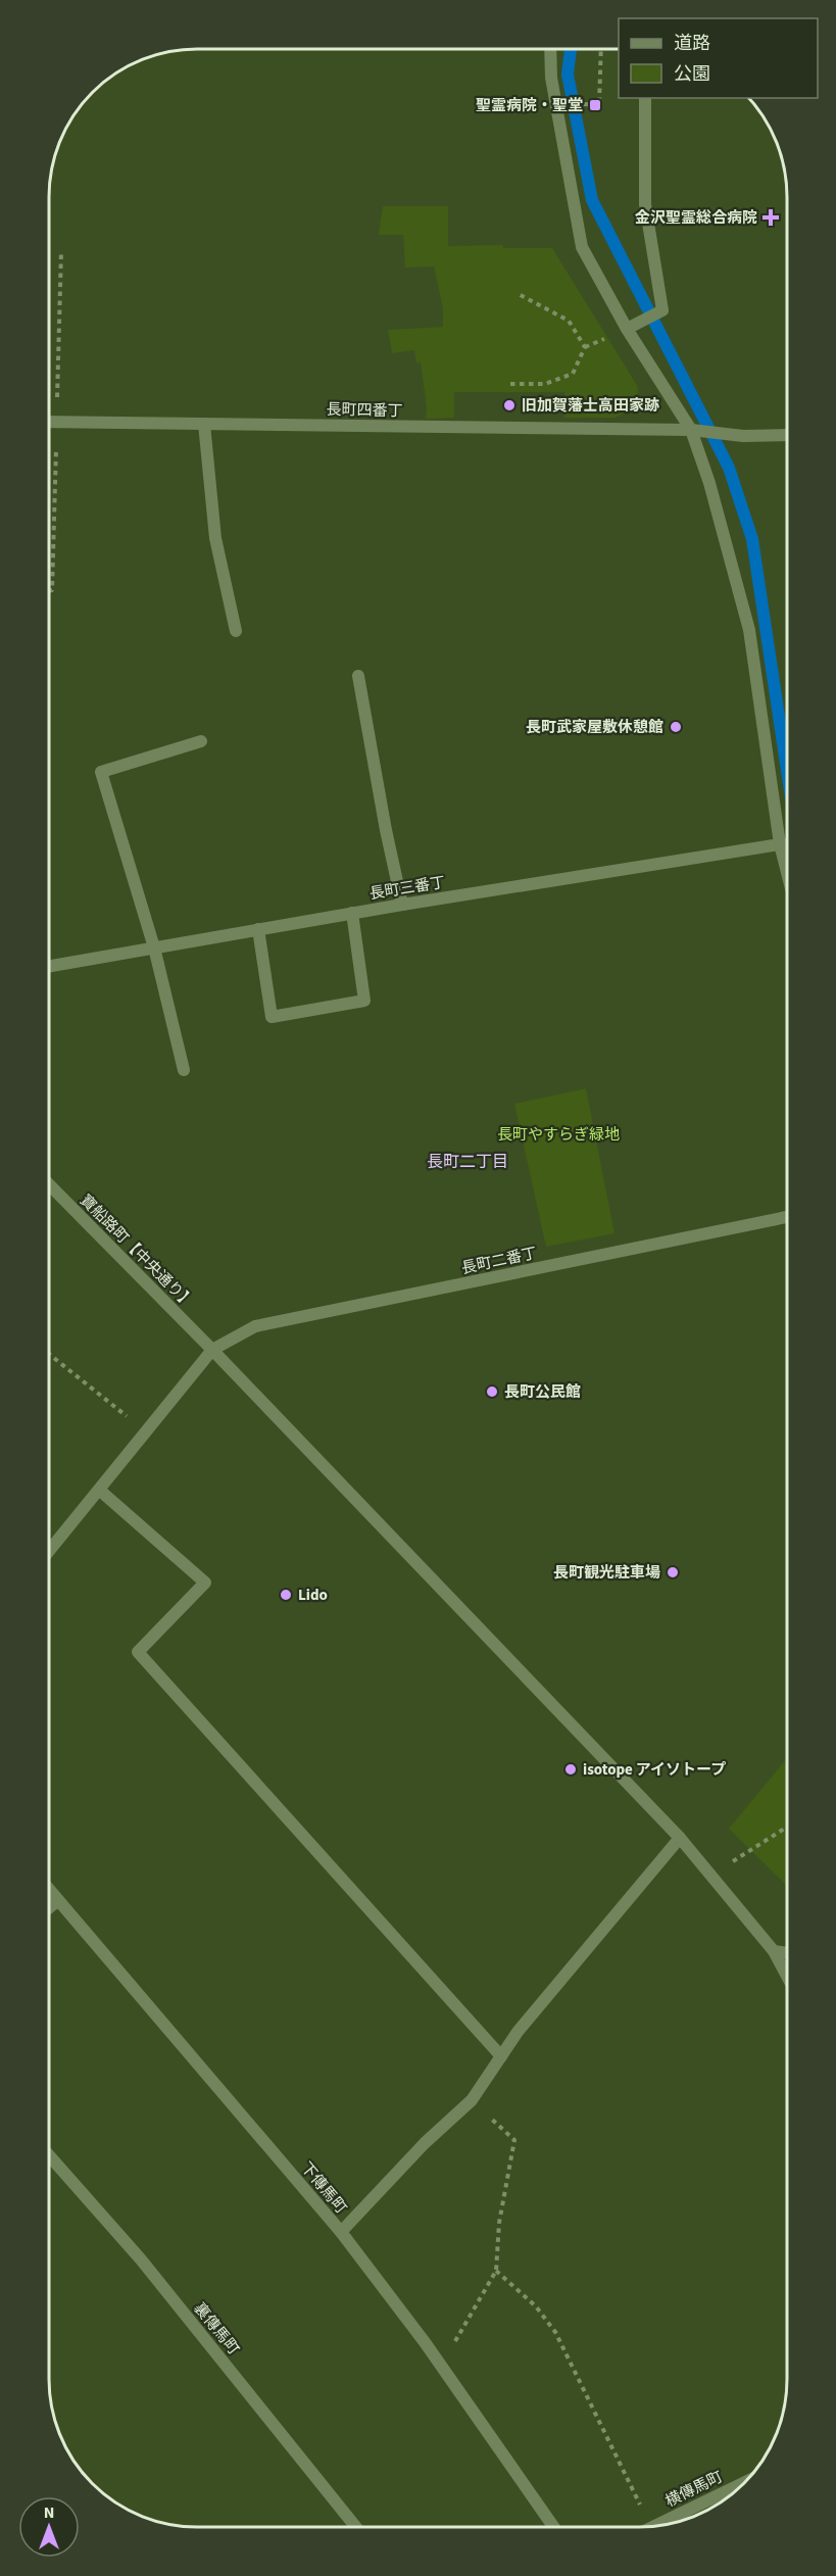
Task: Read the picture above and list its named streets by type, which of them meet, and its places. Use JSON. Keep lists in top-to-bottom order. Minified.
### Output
{"streets":{"street":["長町四番丁","長町三番丁","寶船路町【中央通り】","長町二番丁","下傳馬町","裏傳馬町","横傳馬町"]},"crossings":[["寶船路町【中央通り】","長町二番丁"]],"districts":["長町二丁目"],"parks":["長町やすらぎ緑地"],"places":{"transit":["聖霊病院・聖堂"],"health":["金沢聖霊総合病院"],"other":["旧加賀藩士高田家跡","長町武家屋敷休憩館","長町公民館","長町観光駐車場","Lido","isotope アイソトープ"]},"legend":["道路","公園"],"north":"top"}
